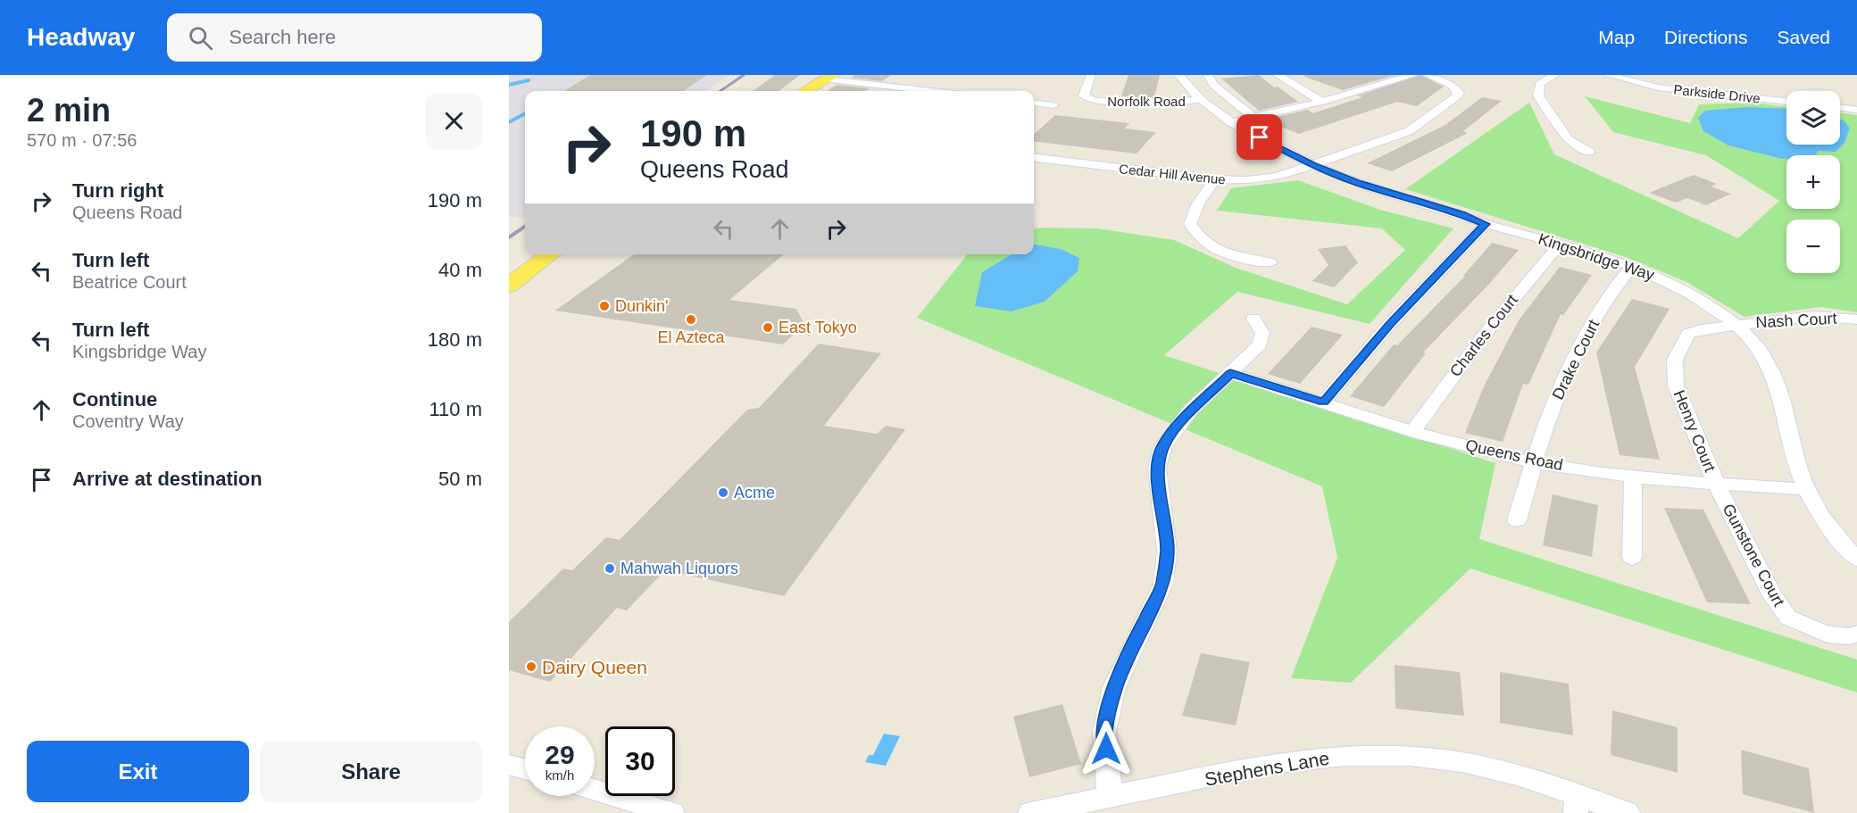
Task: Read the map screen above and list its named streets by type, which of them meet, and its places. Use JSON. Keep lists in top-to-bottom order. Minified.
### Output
{"streets":{"street":["Parkside Drive","Norfolk Road","Cedar Hill Avenue","Kingsbridge Way","Nash Court","Charles Court","Drake Court","Henry Court","Queens Road","Gunstone Court","Stephens Lane"]},"crossings":[["Cedar Hill Avenue","Kingsbridge Way"],["Kingsbridge Way","Nash Court"],["Kingsbridge Way","Charles Court"],["Kingsbridge Way","Drake Court"],["Kingsbridge Way","Henry Court"],["Kingsbridge Way","Queens Road"],["Nash Court","Henry Court"],["Charles Court","Queens Road"],["Drake Court","Queens Road"],["Henry Court","Queens Road"],["Henry Court","Gunstone Court"],["Queens Road","Gunstone Court"]],"places":["Dunkin'","El Azteca","East Tokyo","Acme","Mahwah Liquors","Dairy Queen"],"page":{"header":"Headway","search":"Search here","nav":["Map","Directions","Saved"],"heading":["2 min","570 m · 07:56"],"map_buttons":["+","−"],"turn":["190 m","Queens Road"],"list":[{"name":"Turn right","note":"Queens Road","value":"190 m"},{"name":"Turn left","note":"Beatrice Court","value":"40 m"},{"name":"Turn left","note":"Kingsbridge Way","value":"180 m"},{"name":"Continue","note":"Coventry Way","value":"110 m"},{"name":"Arrive at destination","value":"50 m"}],"speed":"29 km/h","limit":"30","buttons":["Exit","Share"]}}
